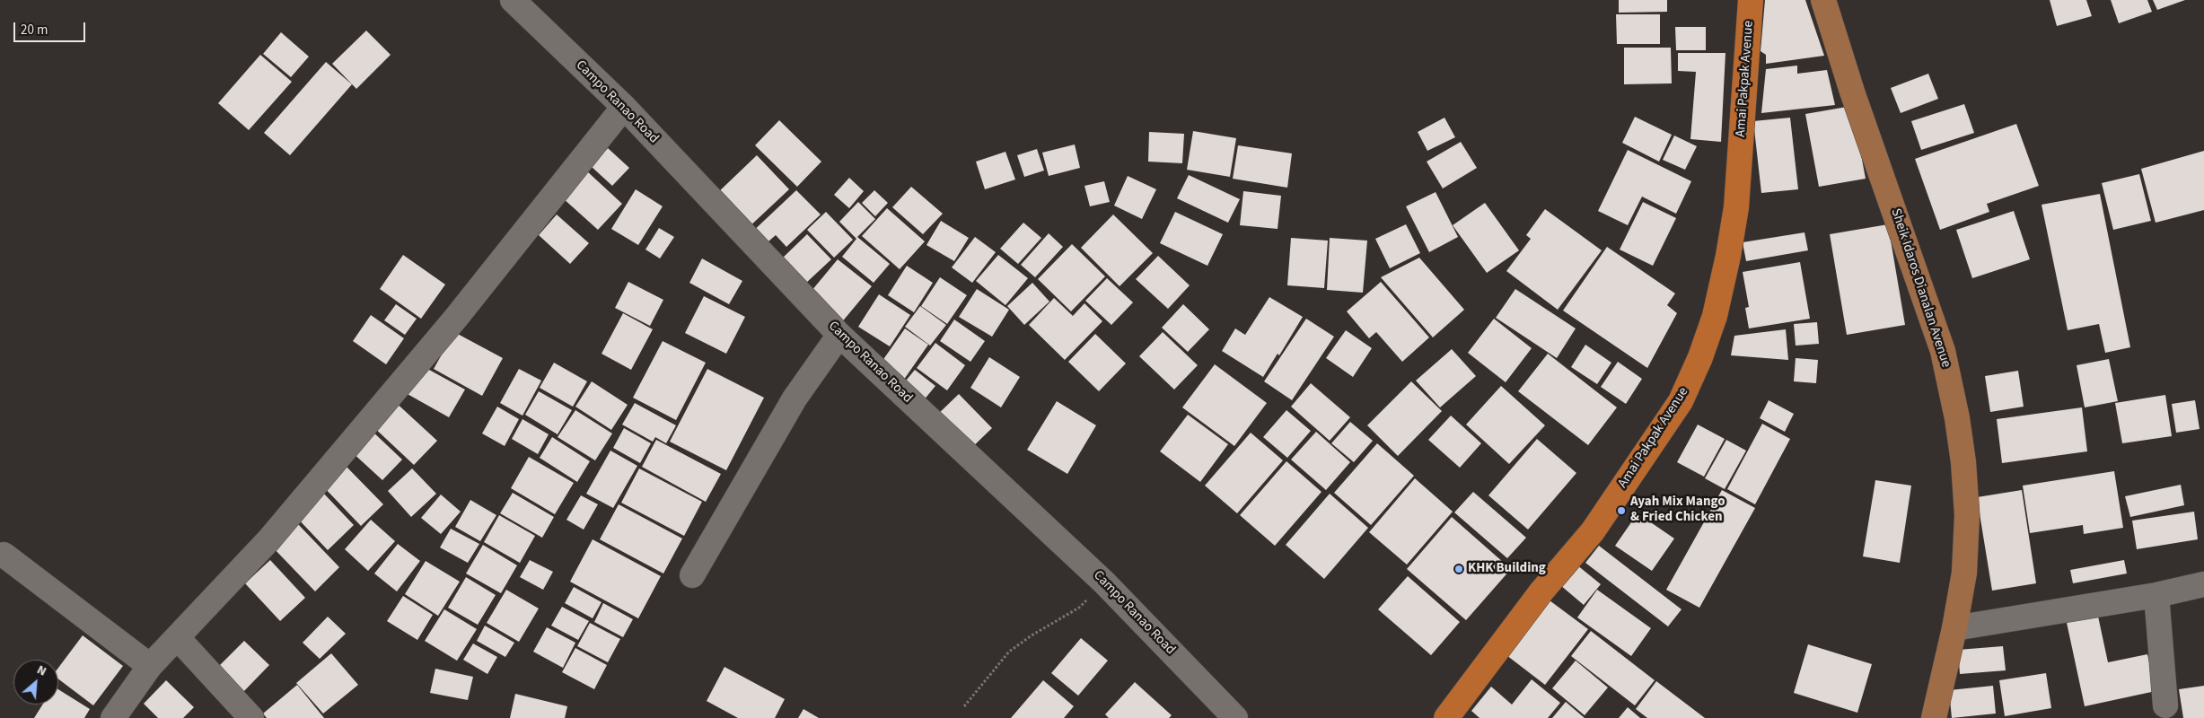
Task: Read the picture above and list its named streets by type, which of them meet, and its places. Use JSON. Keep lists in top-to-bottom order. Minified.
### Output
{"streets":{"highway":["Amai Pakpak Avenue"],"main road":["Sheik Idaros Dianalan Avenue"],"street":["Campo Ranao Road"]},"places":["Ayah Mix Mango & Fried Chicken","KHK Building"],"scale_bar":"20 m","north":"top right"}
